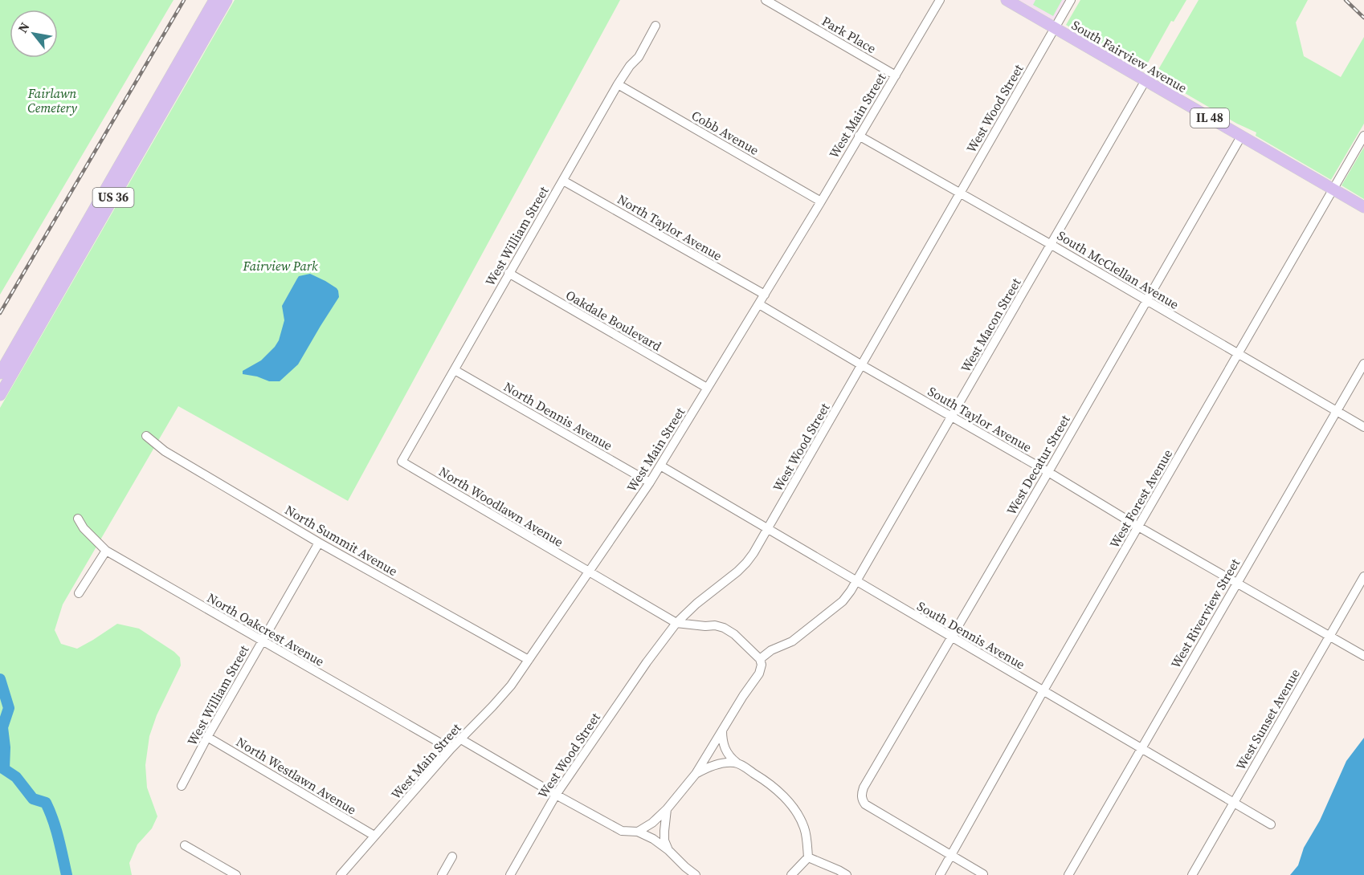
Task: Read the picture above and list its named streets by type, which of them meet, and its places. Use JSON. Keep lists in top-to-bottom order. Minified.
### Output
{"streets":{"main road":["South Fairview Avenue","IL 48","US 36"],"street":["Park Place","West Wood Street","West Main Street","Cobb Avenue","North Taylor Avenue","West William Street","South McClellan Avenue","Oakdale Boulevard","West Macon Street","North Dennis Avenue","South Taylor Avenue","West Decatur Street","West Forest Avenue","North Woodlawn Avenue","North Summit Avenue","West Riverview Street","North Oakcrest Avenue","South Dennis Avenue","West Sunset Avenue","North Westlawn Avenue"]},"crossings":[["Park Place","West Main Street"],["South Fairview Avenue","West Wood Street"],["South Fairview Avenue","West Macon Street"],["South Fairview Avenue","West Decatur Street"],["South Fairview Avenue","West Forest Avenue"],["West Wood Street","South McClellan Avenue"],["West Wood Street","South Taylor Avenue"],["West Wood Street","North Woodlawn Avenue"],["West Wood Street","South Dennis Avenue"],["West Main Street","Cobb Avenue"],["West Main Street","North Taylor Avenue"],["West Main Street","South McClellan Avenue"],["West Main Street","Oakdale Boulevard"],["West Main Street","North Dennis Avenue"],["West Main Street","South Taylor Avenue"],["West Main Street","North Woodlawn Avenue"],["West Main Street","North Summit Avenue"],["West Main Street","North Oakcrest Avenue"],["West Main Street","South Dennis Avenue"],["West Main Street","North Westlawn Avenue"],["Cobb Avenue","West William Street"],["North Taylor Avenue","West William Street"],["West William Street","Oakdale Boulevard"],["West William Street","North Dennis Avenue"],["West William Street","North Woodlawn Avenue"],["West William Street","North Summit Avenue"],["West William Street","North Oakcrest Avenue"],["West William Street","North Westlawn Avenue"],["South McClellan Avenue","West Macon Street"],["South McClellan Avenue","West Decatur Street"],["South McClellan Avenue","West Forest Avenue"],["South McClellan Avenue","West Riverview Street"],["West Macon Street","South Taylor Avenue"],["West Macon Street","South Dennis Avenue"],["South Taylor Avenue","West Decatur Street"],["South Taylor Avenue","West Forest Avenue"],["South Taylor Avenue","West Riverview Street"],["South Taylor Avenue","West Sunset Avenue"],["West Decatur Street","West Forest Avenue"],["West Decatur Street","South Dennis Avenue"],["West Forest Avenue","South Dennis Avenue"],["West Riverview Street","South Dennis Avenue"],["South Dennis Avenue","West Sunset Avenue"]],"parks":["Fairlawn Cemetery","Fairview Park"],"north":"top left"}
